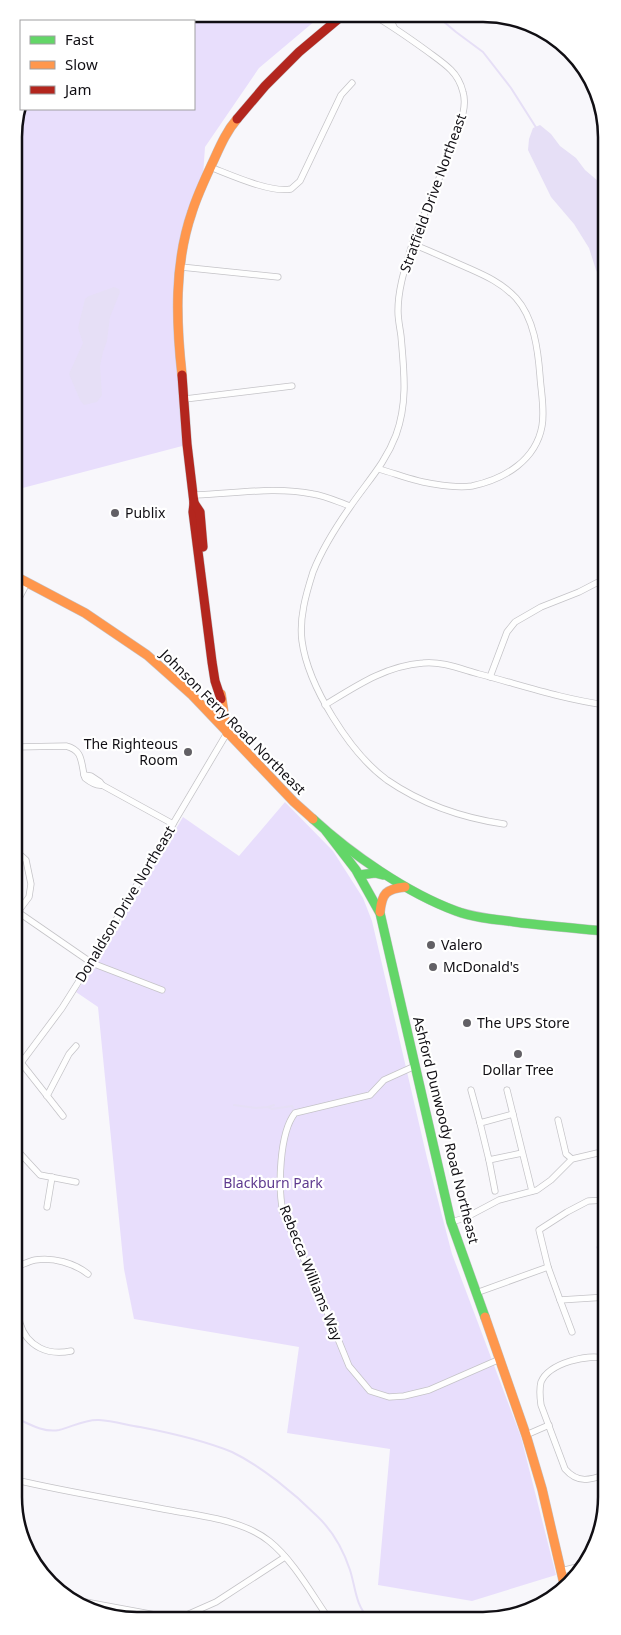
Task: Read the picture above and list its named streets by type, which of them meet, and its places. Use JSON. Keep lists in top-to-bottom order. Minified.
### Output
{"streets":{"main road":["Johnson Ferry Road Northeast","Ashford Dunwoody Road Northeast"],"street":["Stratfield Drive Northeast","Donaldson Drive Northeast","Rebecca Williams Way"]},"crossings":[["Johnson Ferry Road Northeast","Donaldson Drive Northeast"],["Johnson Ferry Road Northeast","Ashford Dunwoody Road Northeast"],["Ashford Dunwoody Road Northeast","Rebecca Williams Way"]],"parks":["Blackburn Park"],"places":["Publix","The Righteous Room","Valero","McDonald's","The UPS Store","Dollar Tree"],"legend":["Fast","Slow","Jam"]}
